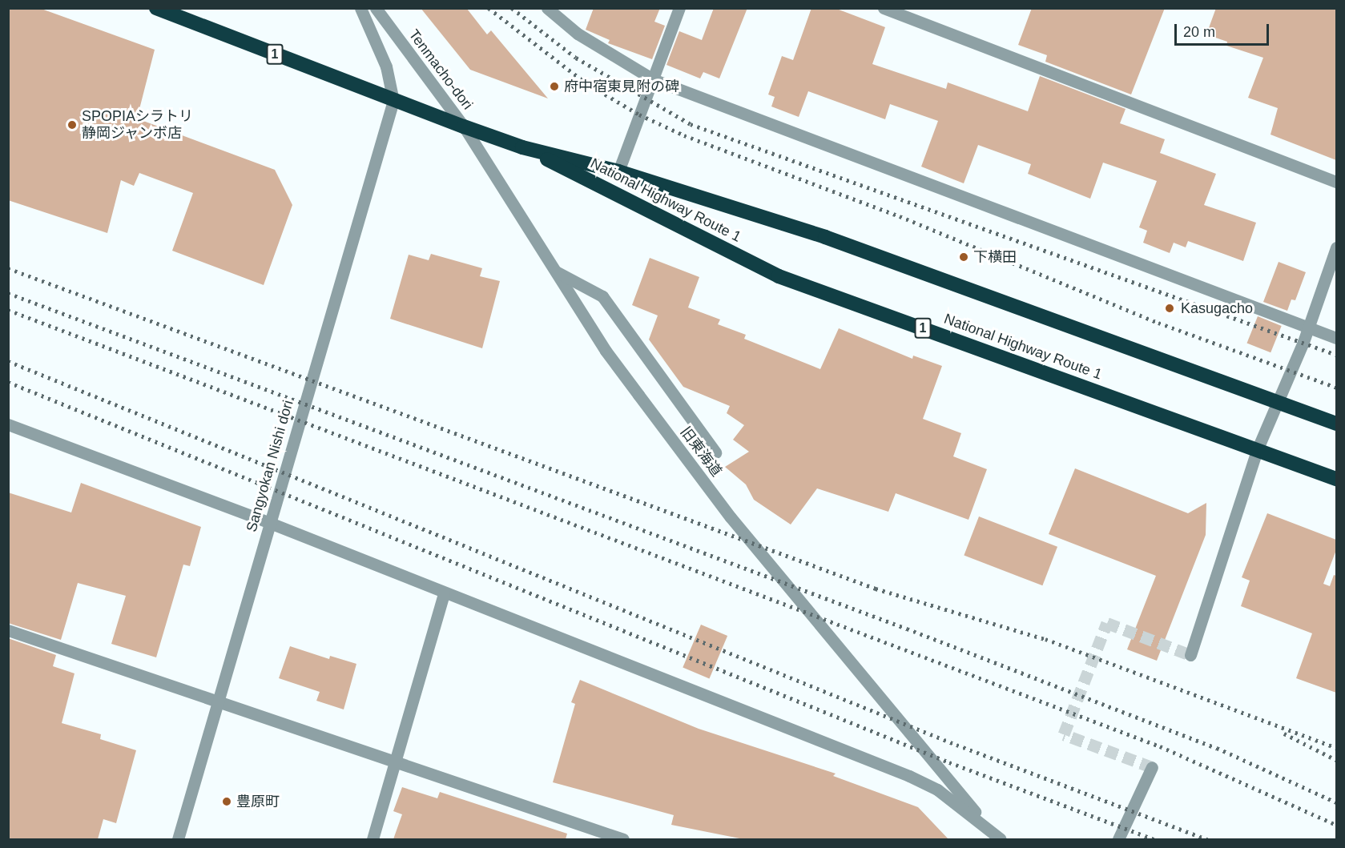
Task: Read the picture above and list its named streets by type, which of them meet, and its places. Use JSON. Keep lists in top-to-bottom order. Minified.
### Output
{"streets":{"highway":["1","National Highway Route 1"],"street":["Tenmacho-dori","旧東海道","Sangyokan Nishi dori"]},"crossings":[["Tenmacho-dori","National Highway Route 1"],["Tenmacho-dori","旧東海道"],["National Highway Route 1","旧東海道"],["National Highway Route 1","Sangyokan Nishi dori"]],"places":["府中宿東見附の碑","SPOPIAシラトリ 静岡ジャンボ店","下横田","Kasugacho","豊原町"],"scale_bar":"20 m"}
